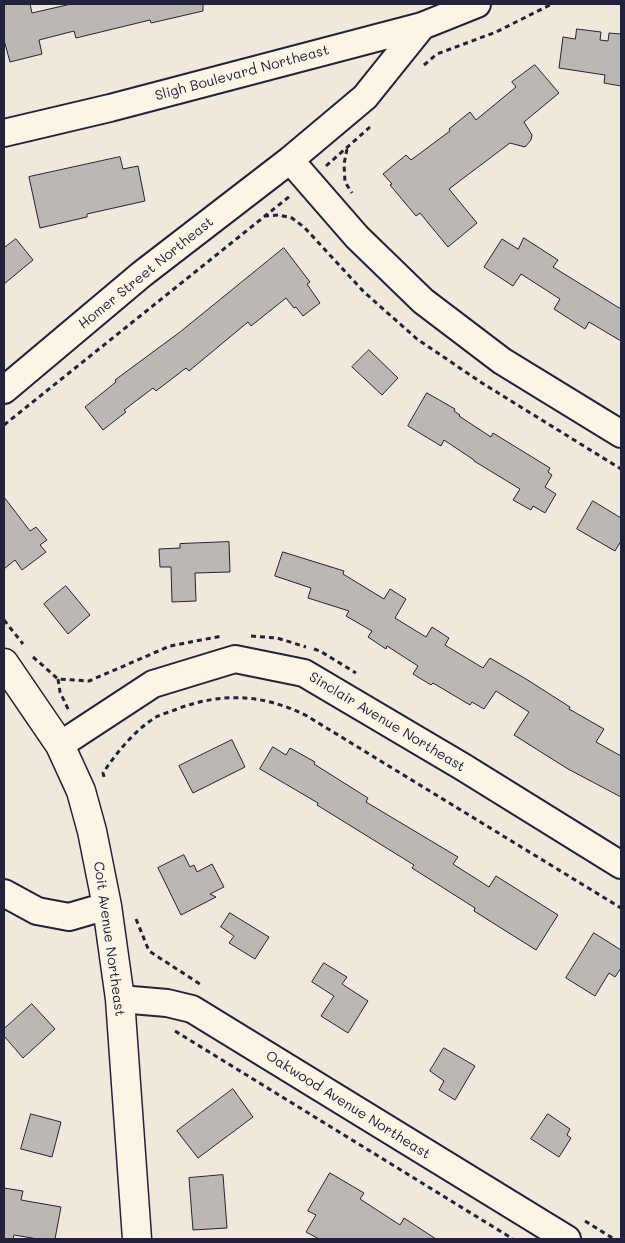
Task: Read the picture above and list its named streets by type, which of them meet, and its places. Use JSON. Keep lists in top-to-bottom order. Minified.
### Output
{"streets":{"street":["Sligh Boulevard Northeast","Homer Street Northeast","Sinclair Avenue Northeast","Coit Avenue Northeast","Oakwood Avenue Northeast"]},"crossings":[["Sligh Boulevard Northeast","Homer Street Northeast"],["Sinclair Avenue Northeast","Coit Avenue Northeast"],["Coit Avenue Northeast","Oakwood Avenue Northeast"]]}
